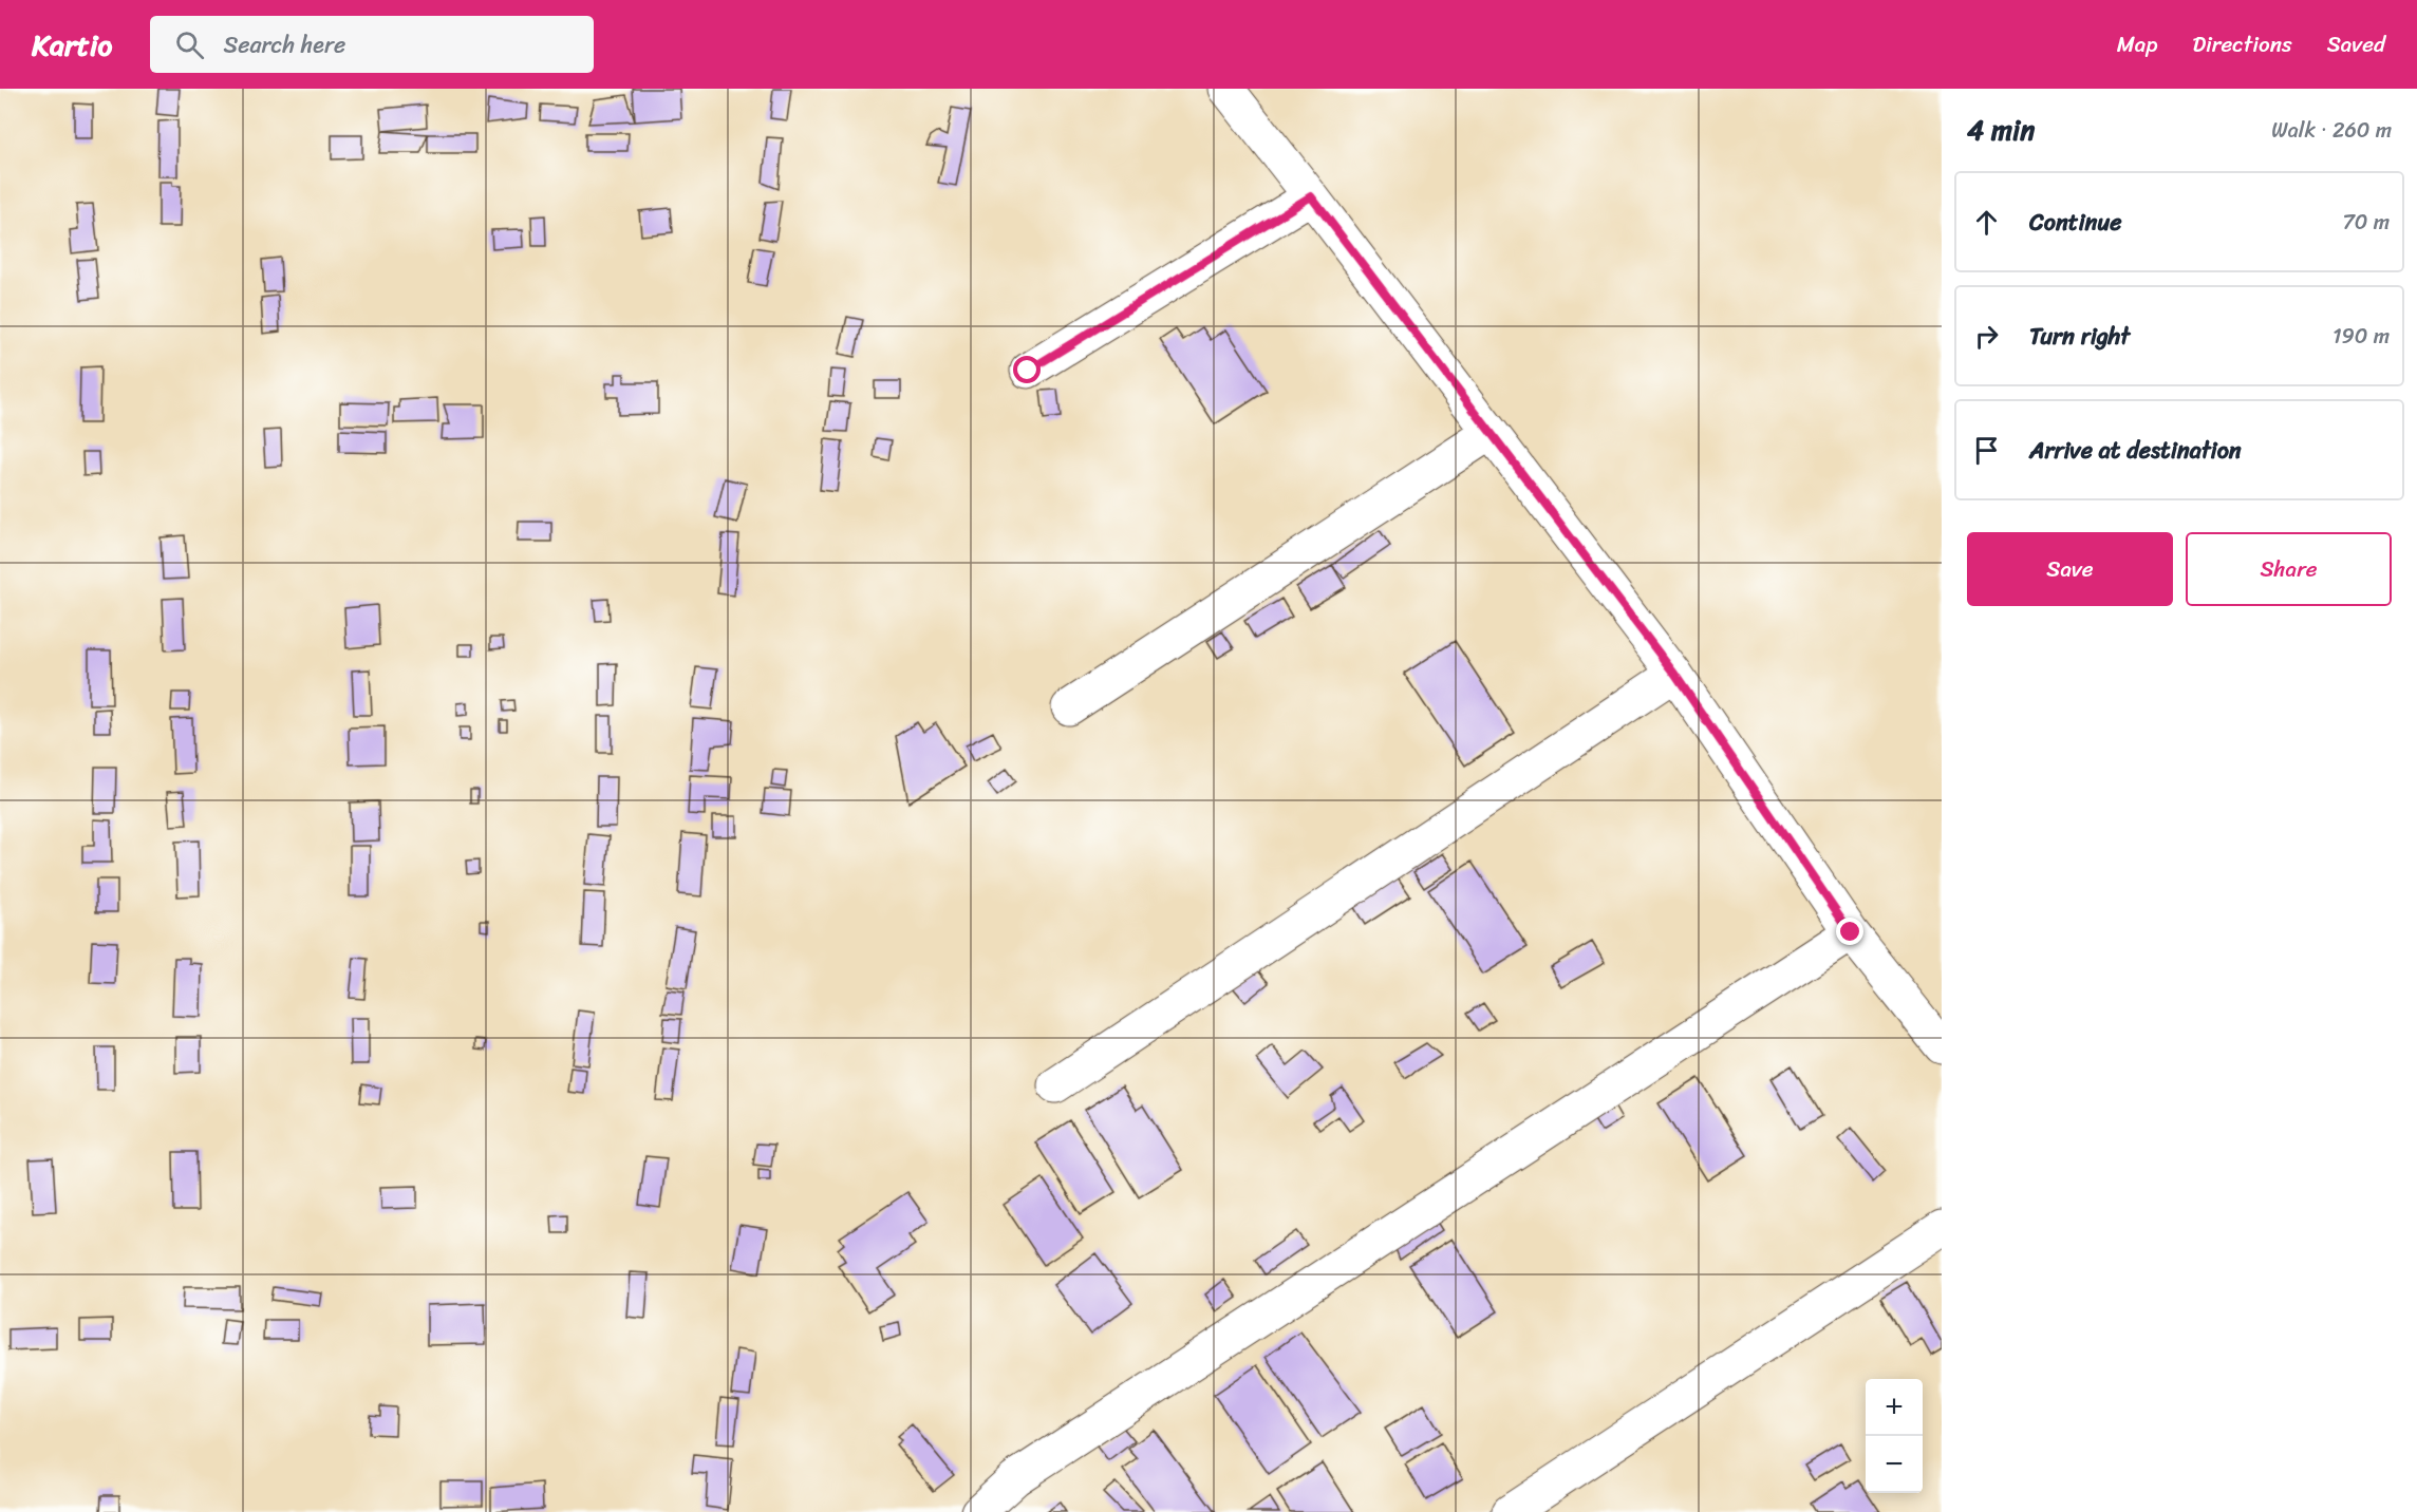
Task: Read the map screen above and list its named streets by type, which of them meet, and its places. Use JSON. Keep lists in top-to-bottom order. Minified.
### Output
{"page":{"header":"Kartio","search":"Search here","nav":["Map","Directions","Saved"],"heading":["4 min","Walk · 260 m"],"list":[["Continue","70 m"],["Turn right","190 m"],"Arrive at destination"],"buttons":["Save","Share"],"map_buttons":["+","−"]}}
